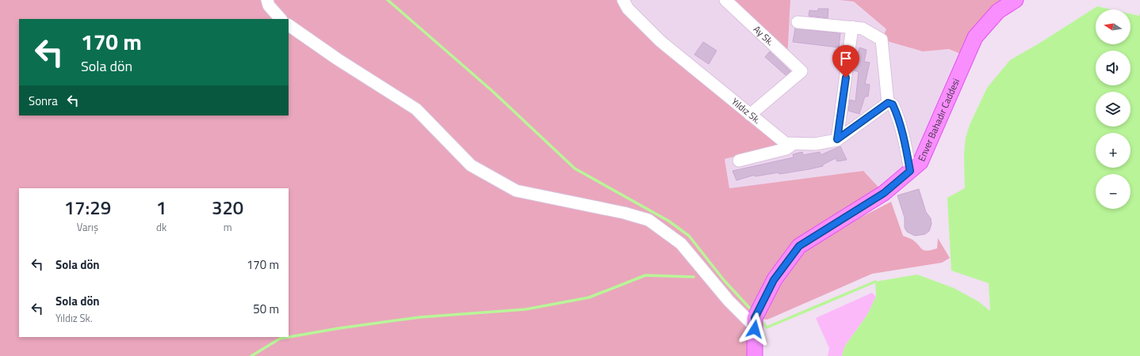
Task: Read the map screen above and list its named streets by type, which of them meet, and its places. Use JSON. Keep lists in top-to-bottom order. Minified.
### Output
{"streets":{"main road":["Enver Bahadır Caddesi"],"street":["Ay Sk.","Yıldız Sk."]},"crossings":[["Ay Sk.","Yıldız Sk."]],"north":"left","page":{"map_buttons":["+","−"],"turn":["170 m","Sola dön"],"then":"Sonra","eta":["17:29","Varış","1","dk","320","m"],"list":[{"name":"Sola dön","value":"170 m"},{"name":"Sola dön","note":"Yıldız Sk.","value":"50 m"}]}}
